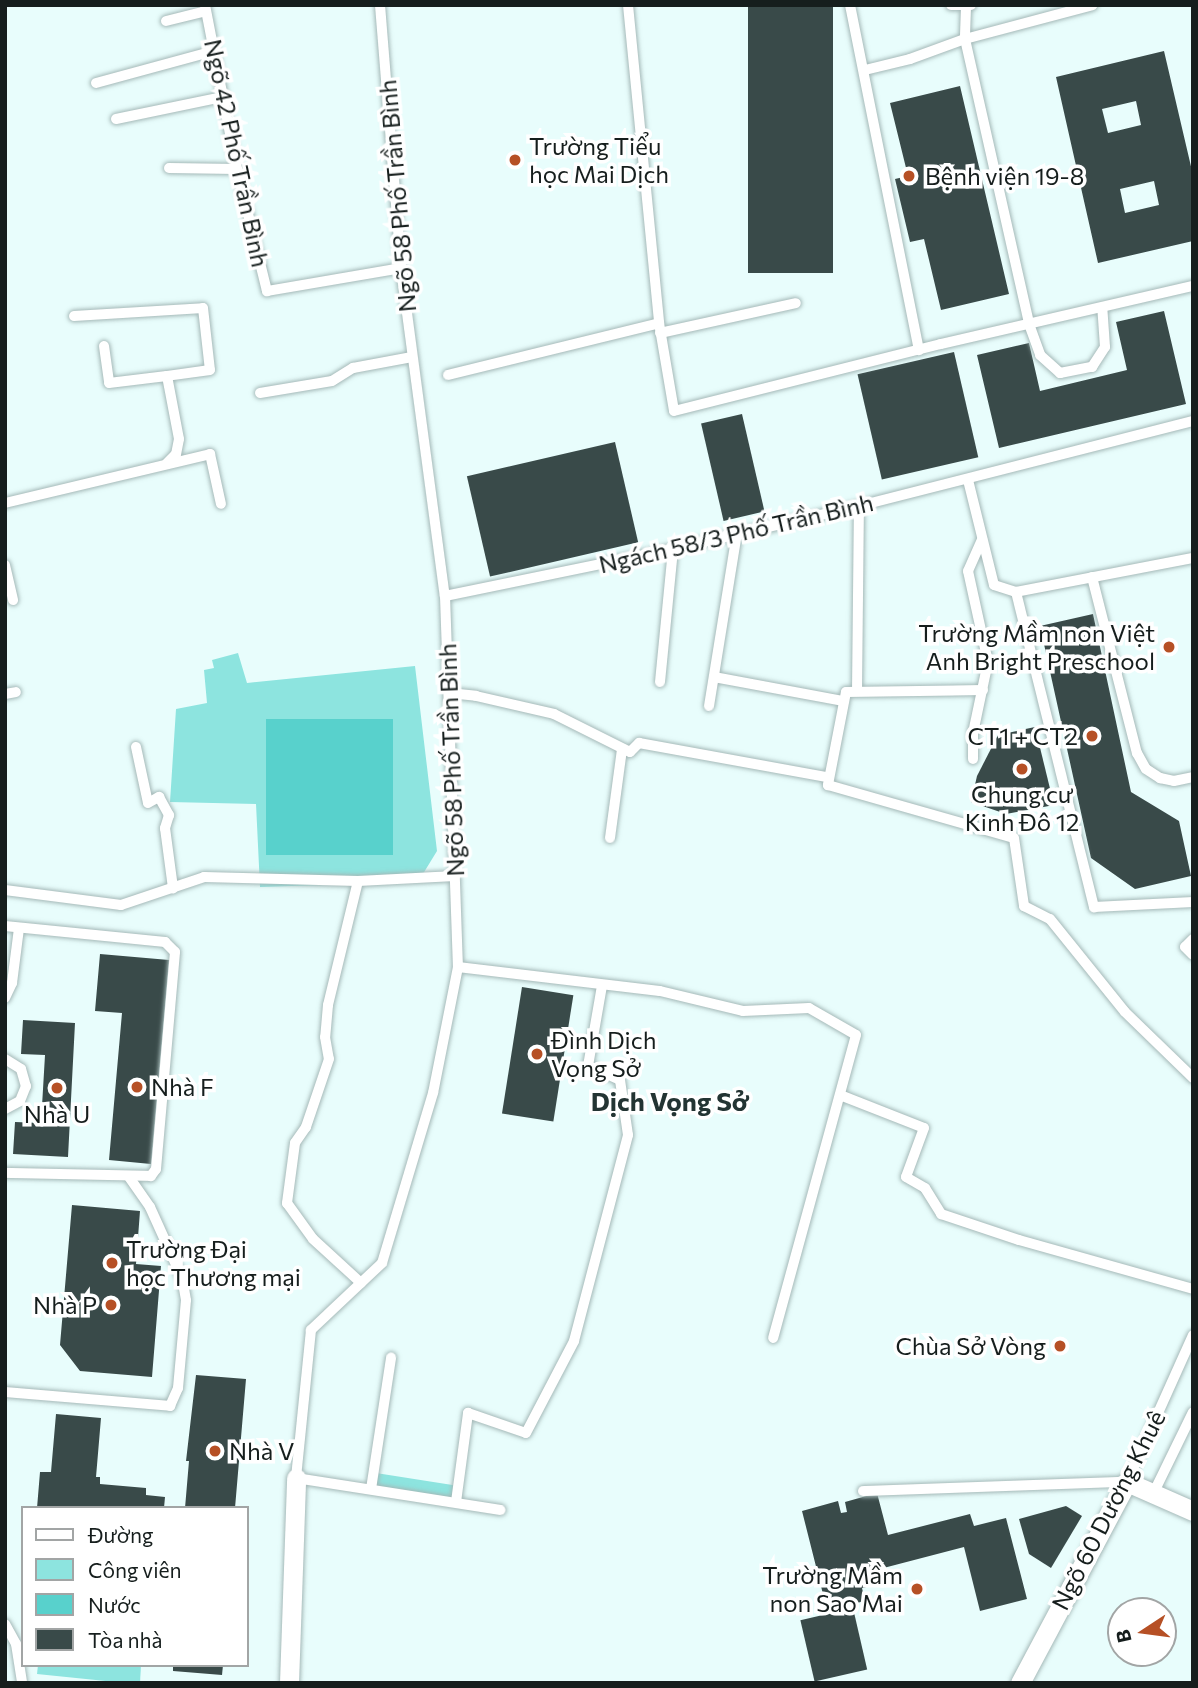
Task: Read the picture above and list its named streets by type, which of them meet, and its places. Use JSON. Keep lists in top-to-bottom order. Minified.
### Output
{"streets":{"street":["Ngõ 60 Dương Khuê"],"lane":["Ngõ 42 Phố Trần Bình","Ngõ 58 Phố Trần Bình","Ngách 58/3 Phố Trần Bình"]},"crossings":[["Ngõ 42 Phố Trần Bình","Ngõ 58 Phố Trần Bình"],["Ngõ 58 Phố Trần Bình","Ngách 58/3 Phố Trần Bình"]],"districts":["Dịch Vọng Sở"],"places":["Trường Tiểu học Mai Dịch","Bệnh viện 19-8","Trường Mầm non Việt Anh Bright Preschool","CT1 + CT2","Chung cư Kinh Đô 12","Đình Dịch Vọng Sở","Nhà F","Nhà U","Trường Đại học Thương mại","Nhà P","Chùa Sở Vòng","Nhà V","Trường Mầm non Sao Mai"],"legend":["Đường","Công viên","Nước","Tòa nhà"],"north":"left"}
